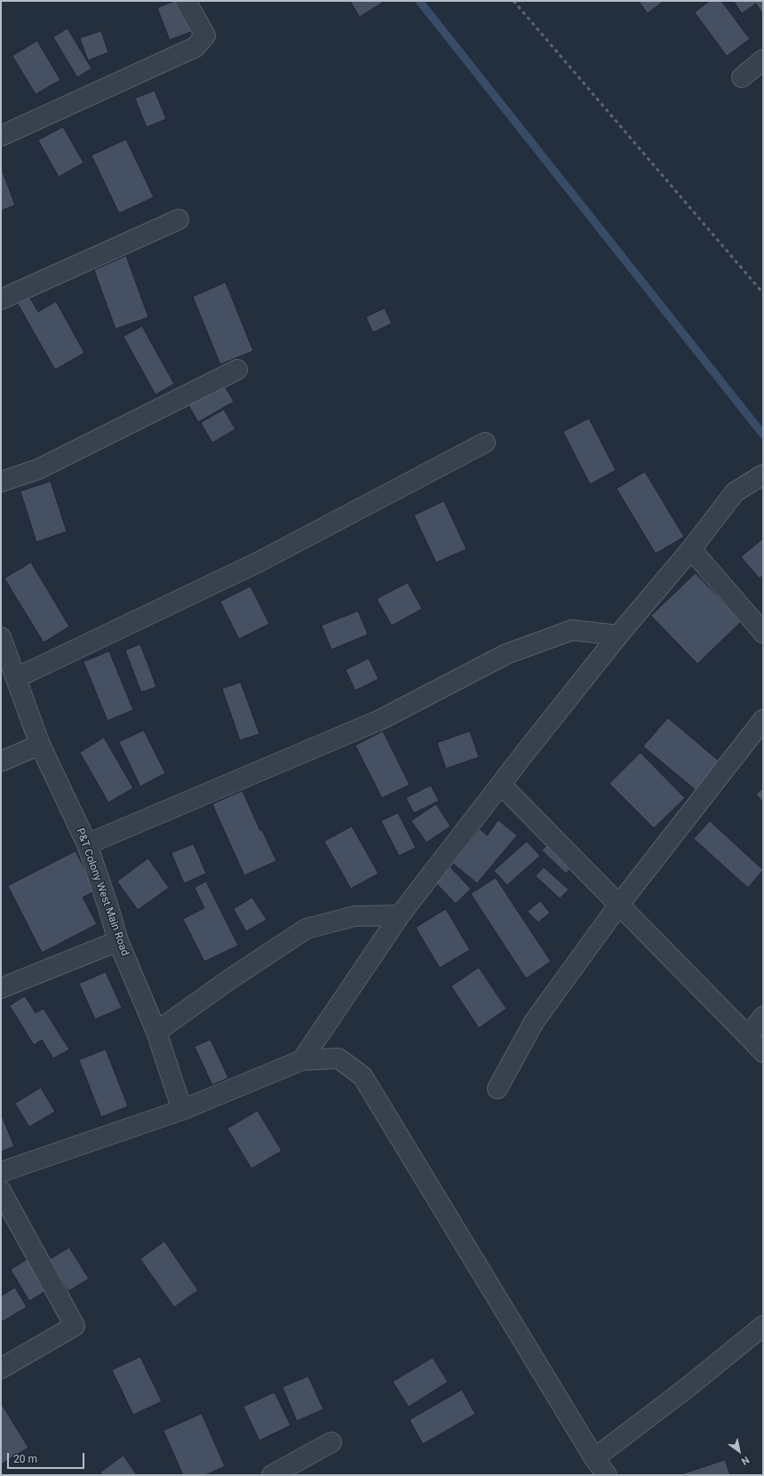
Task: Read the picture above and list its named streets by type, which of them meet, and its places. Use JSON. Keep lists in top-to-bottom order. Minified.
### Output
{"streets":{"street":["P&T Colony West Main Road"]},"scale_bar":"20 m","north":"bottom right"}
